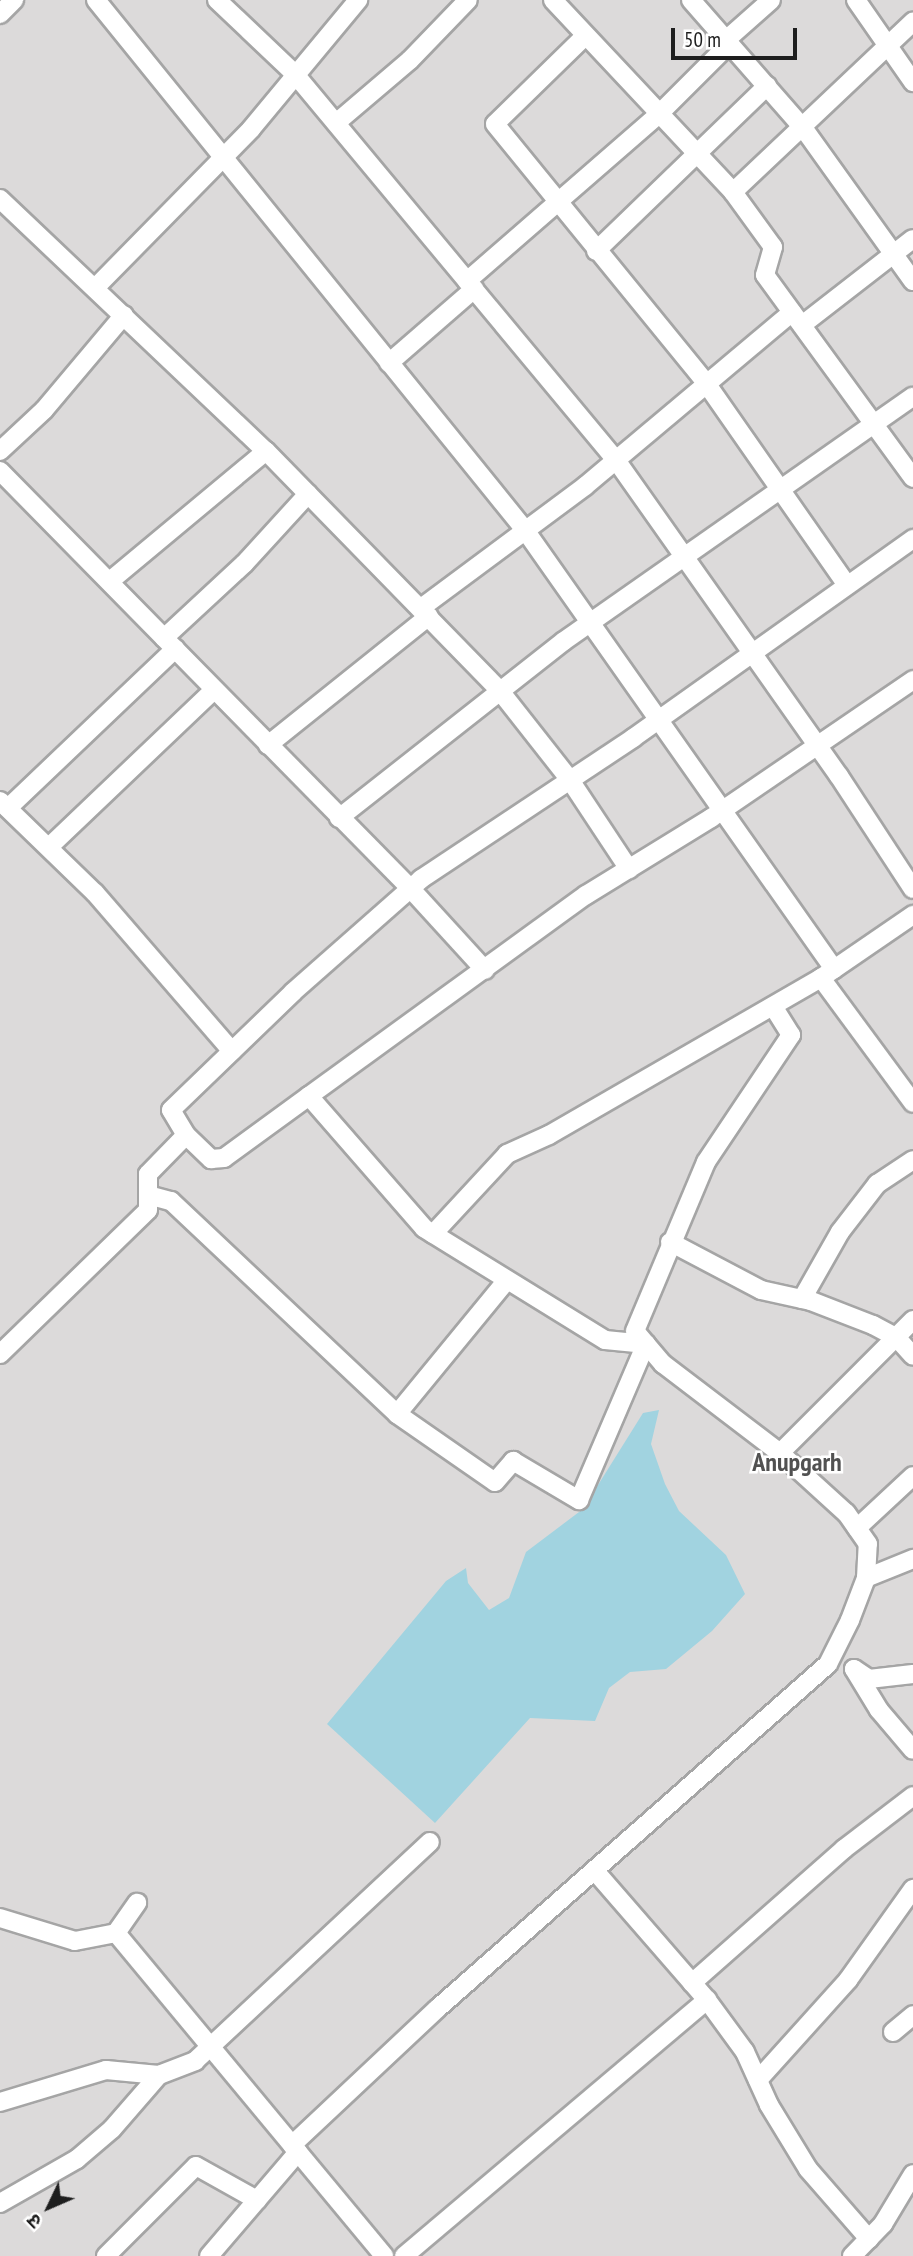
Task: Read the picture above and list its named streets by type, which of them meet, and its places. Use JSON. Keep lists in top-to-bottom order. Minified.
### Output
{"districts":["Anupgarh"],"scale_bar":"50 m","north":"bottom left"}
